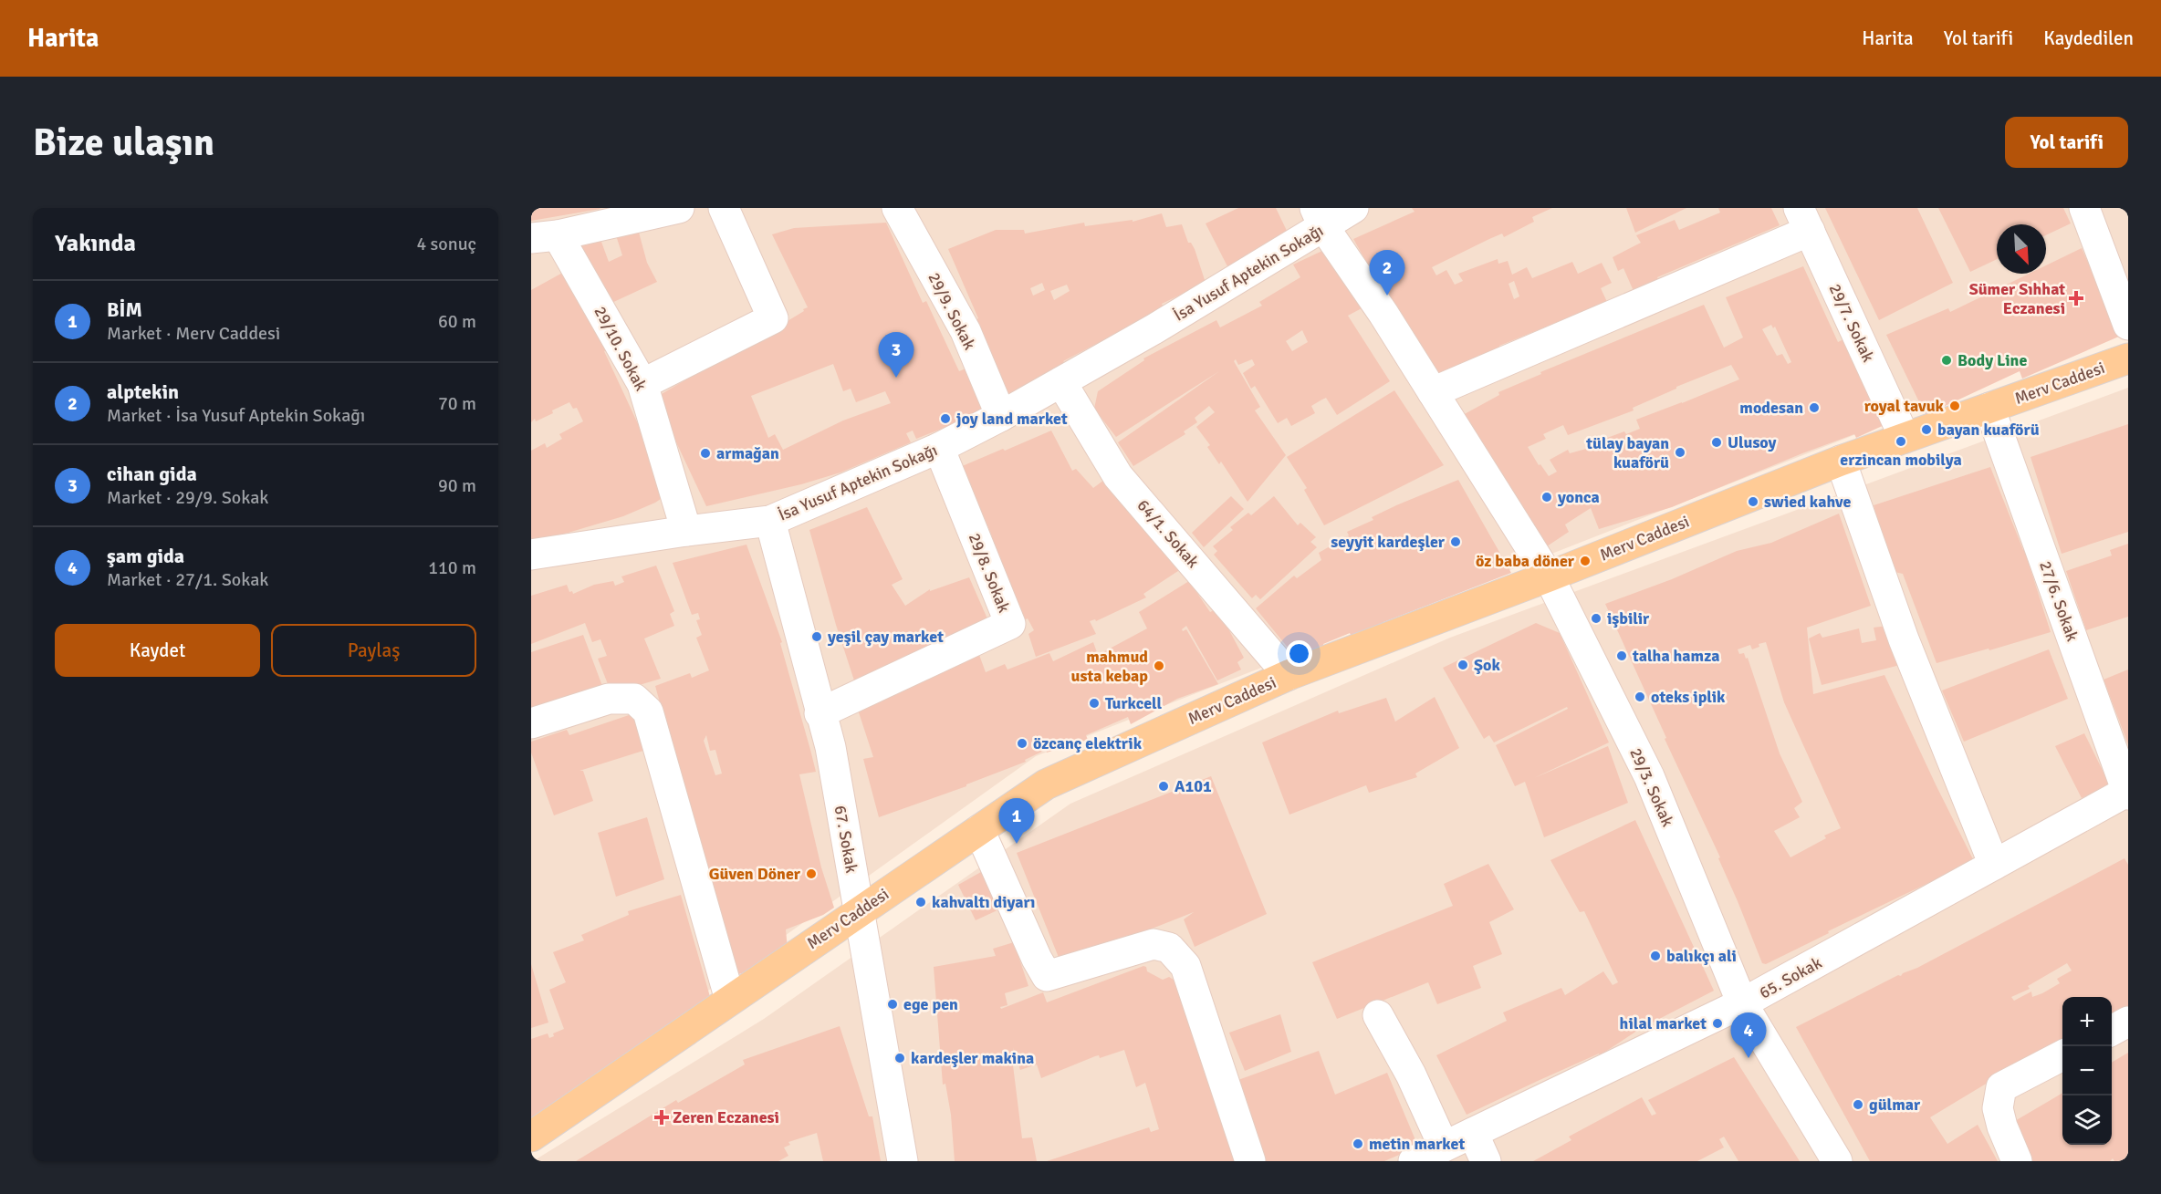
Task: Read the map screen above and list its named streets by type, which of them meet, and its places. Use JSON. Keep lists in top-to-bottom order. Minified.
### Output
{"streets":{"main road":["Merv Caddesi"],"street":["İsa Yusuf Aptekin Sokağı","29/9. Sokak","29/7. Sokak","29/10. Sokak","64/1. Sokak","29/8. Sokak","27/6. Sokak","29/3. Sokak","67. Sokak","65. Sokak"]},"crossings":[["İsa Yusuf Aptekin Sokağı","29/9. Sokak"],["İsa Yusuf Aptekin Sokağı","29/10. Sokak"],["İsa Yusuf Aptekin Sokağı","64/1. Sokak"],["İsa Yusuf Aptekin Sokağı","29/8. Sokak"],["İsa Yusuf Aptekin Sokağı","29/3. Sokak"],["İsa Yusuf Aptekin Sokağı","67. Sokak"],["29/7. Sokak","Merv Caddesi"],["Merv Caddesi","64/1. Sokak"],["Merv Caddesi","27/6. Sokak"],["Merv Caddesi","29/3. Sokak"],["Merv Caddesi","67. Sokak"],["29/8. Sokak","67. Sokak"],["27/6. Sokak","65. Sokak"],["29/3. Sokak","65. Sokak"]],"places":{"health":["Sümer Sıhhat Eczanesi","Zeren Eczanesi"],"other":["Body Line","royal tavuk","modesan","joy land market","bayan kuaförü","erzincan mobilya","Ulusoy","tülay bayan kuaförü","armağan","yonca","swied kahve","seyyit kardeşler","öz baba döner","işbilir","yeşil çay market","talha hamza","Şok","mahmud usta kebap","oteks iplik","Turkcell","özcanç elektrik","A101","Güven Döner","kahvaltı diyarı","balıkçı ali","ege pen","hilal market","kardeşler makina","gülmar","metin market"]},"north":"bottom right","page":{"header":"Harita","nav":["Harita","Yol tarifi","Kaydedilen"],"buttons":["Yol tarifi",["Kaydet","Paylaş"]],"title":"Bize ulaşın","heading":["Yakında","4 sonuç"],"pins":["2","3","1","4"],"list":[{"mark":"1","name":"BİM","note":"Market · Merv Caddesi","value":"60 m"},{"mark":"2","name":"alptekin","note":"Market · İsa Yusuf Aptekin Sokağı","value":"70 m"},{"mark":"3","name":"cihan gida","note":"Market · 29/9. Sokak","value":"90 m"},{"mark":"4","name":"şam gida","note":"Market · 27/1. Sokak","value":"110 m"}],"map_buttons":["+","−"]}}
